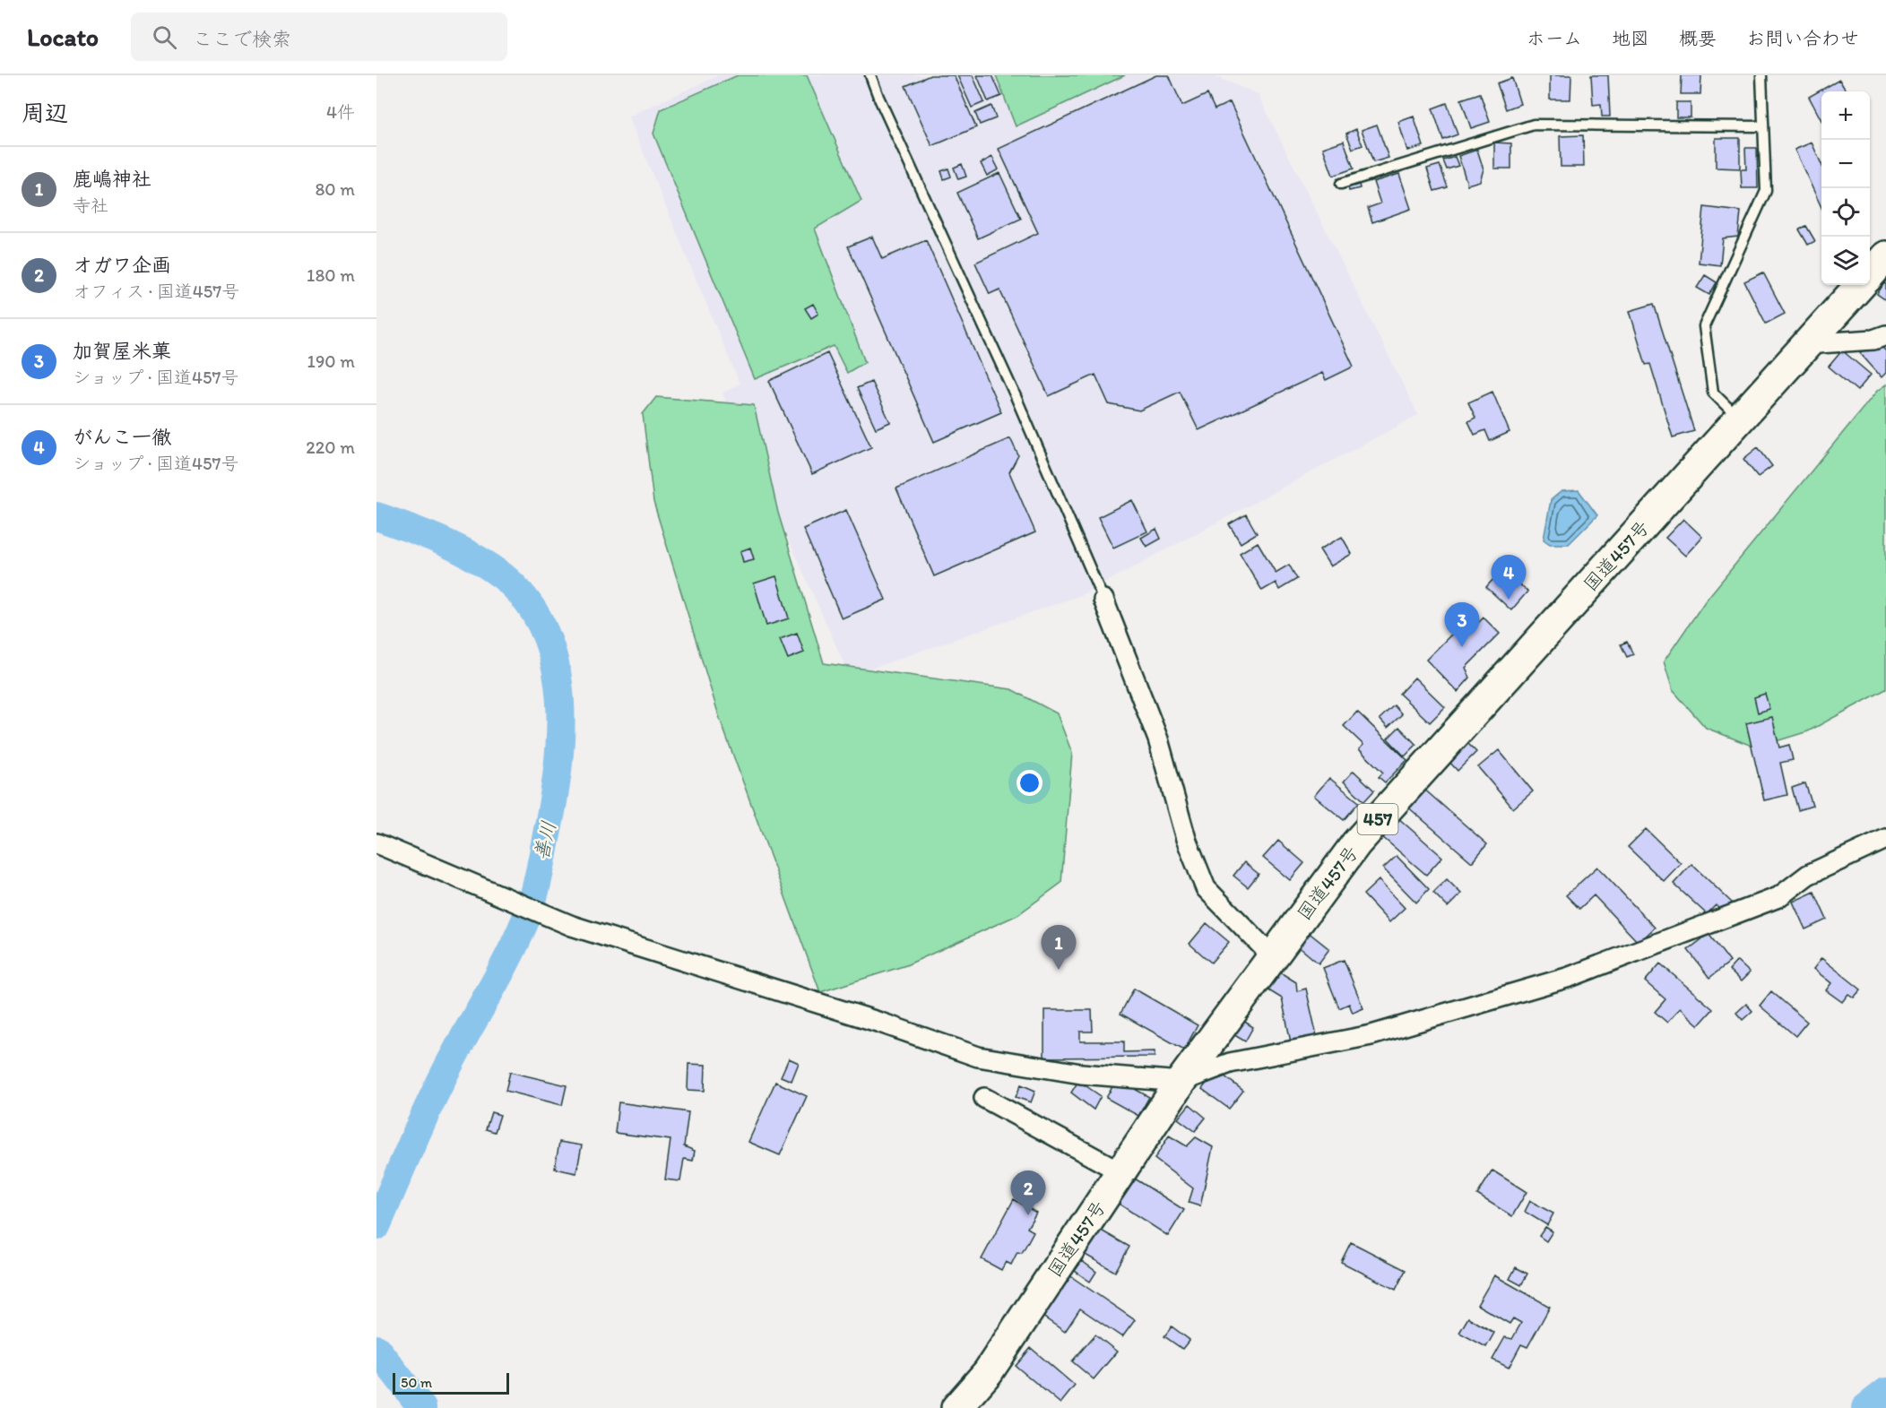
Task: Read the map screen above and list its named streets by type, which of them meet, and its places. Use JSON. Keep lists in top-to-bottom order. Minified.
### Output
{"streets":{"highway":["国道457号","457"]},"water":["善川"],"scale_bar":"50 m","page":{"header":"Locato","search":"ここで検索","nav":["ホーム","地図","概要","お問い合わせ"],"heading":["周辺","4件"],"map_buttons":["+","−"],"list":[{"mark":"1","name":"鹿嶋神社","note":"寺社","value":"80 m"},{"mark":"2","name":"オガワ企画","note":"オフィス · 国道457号","value":"180 m"},{"mark":"3","name":"加賀屋米菓","note":"ショップ · 国道457号","value":"190 m"},{"mark":"4","name":"がんこ一徹","note":"ショップ · 国道457号","value":"220 m"}],"pins":["4","3","1","2"],"scale":"50 m"}}
